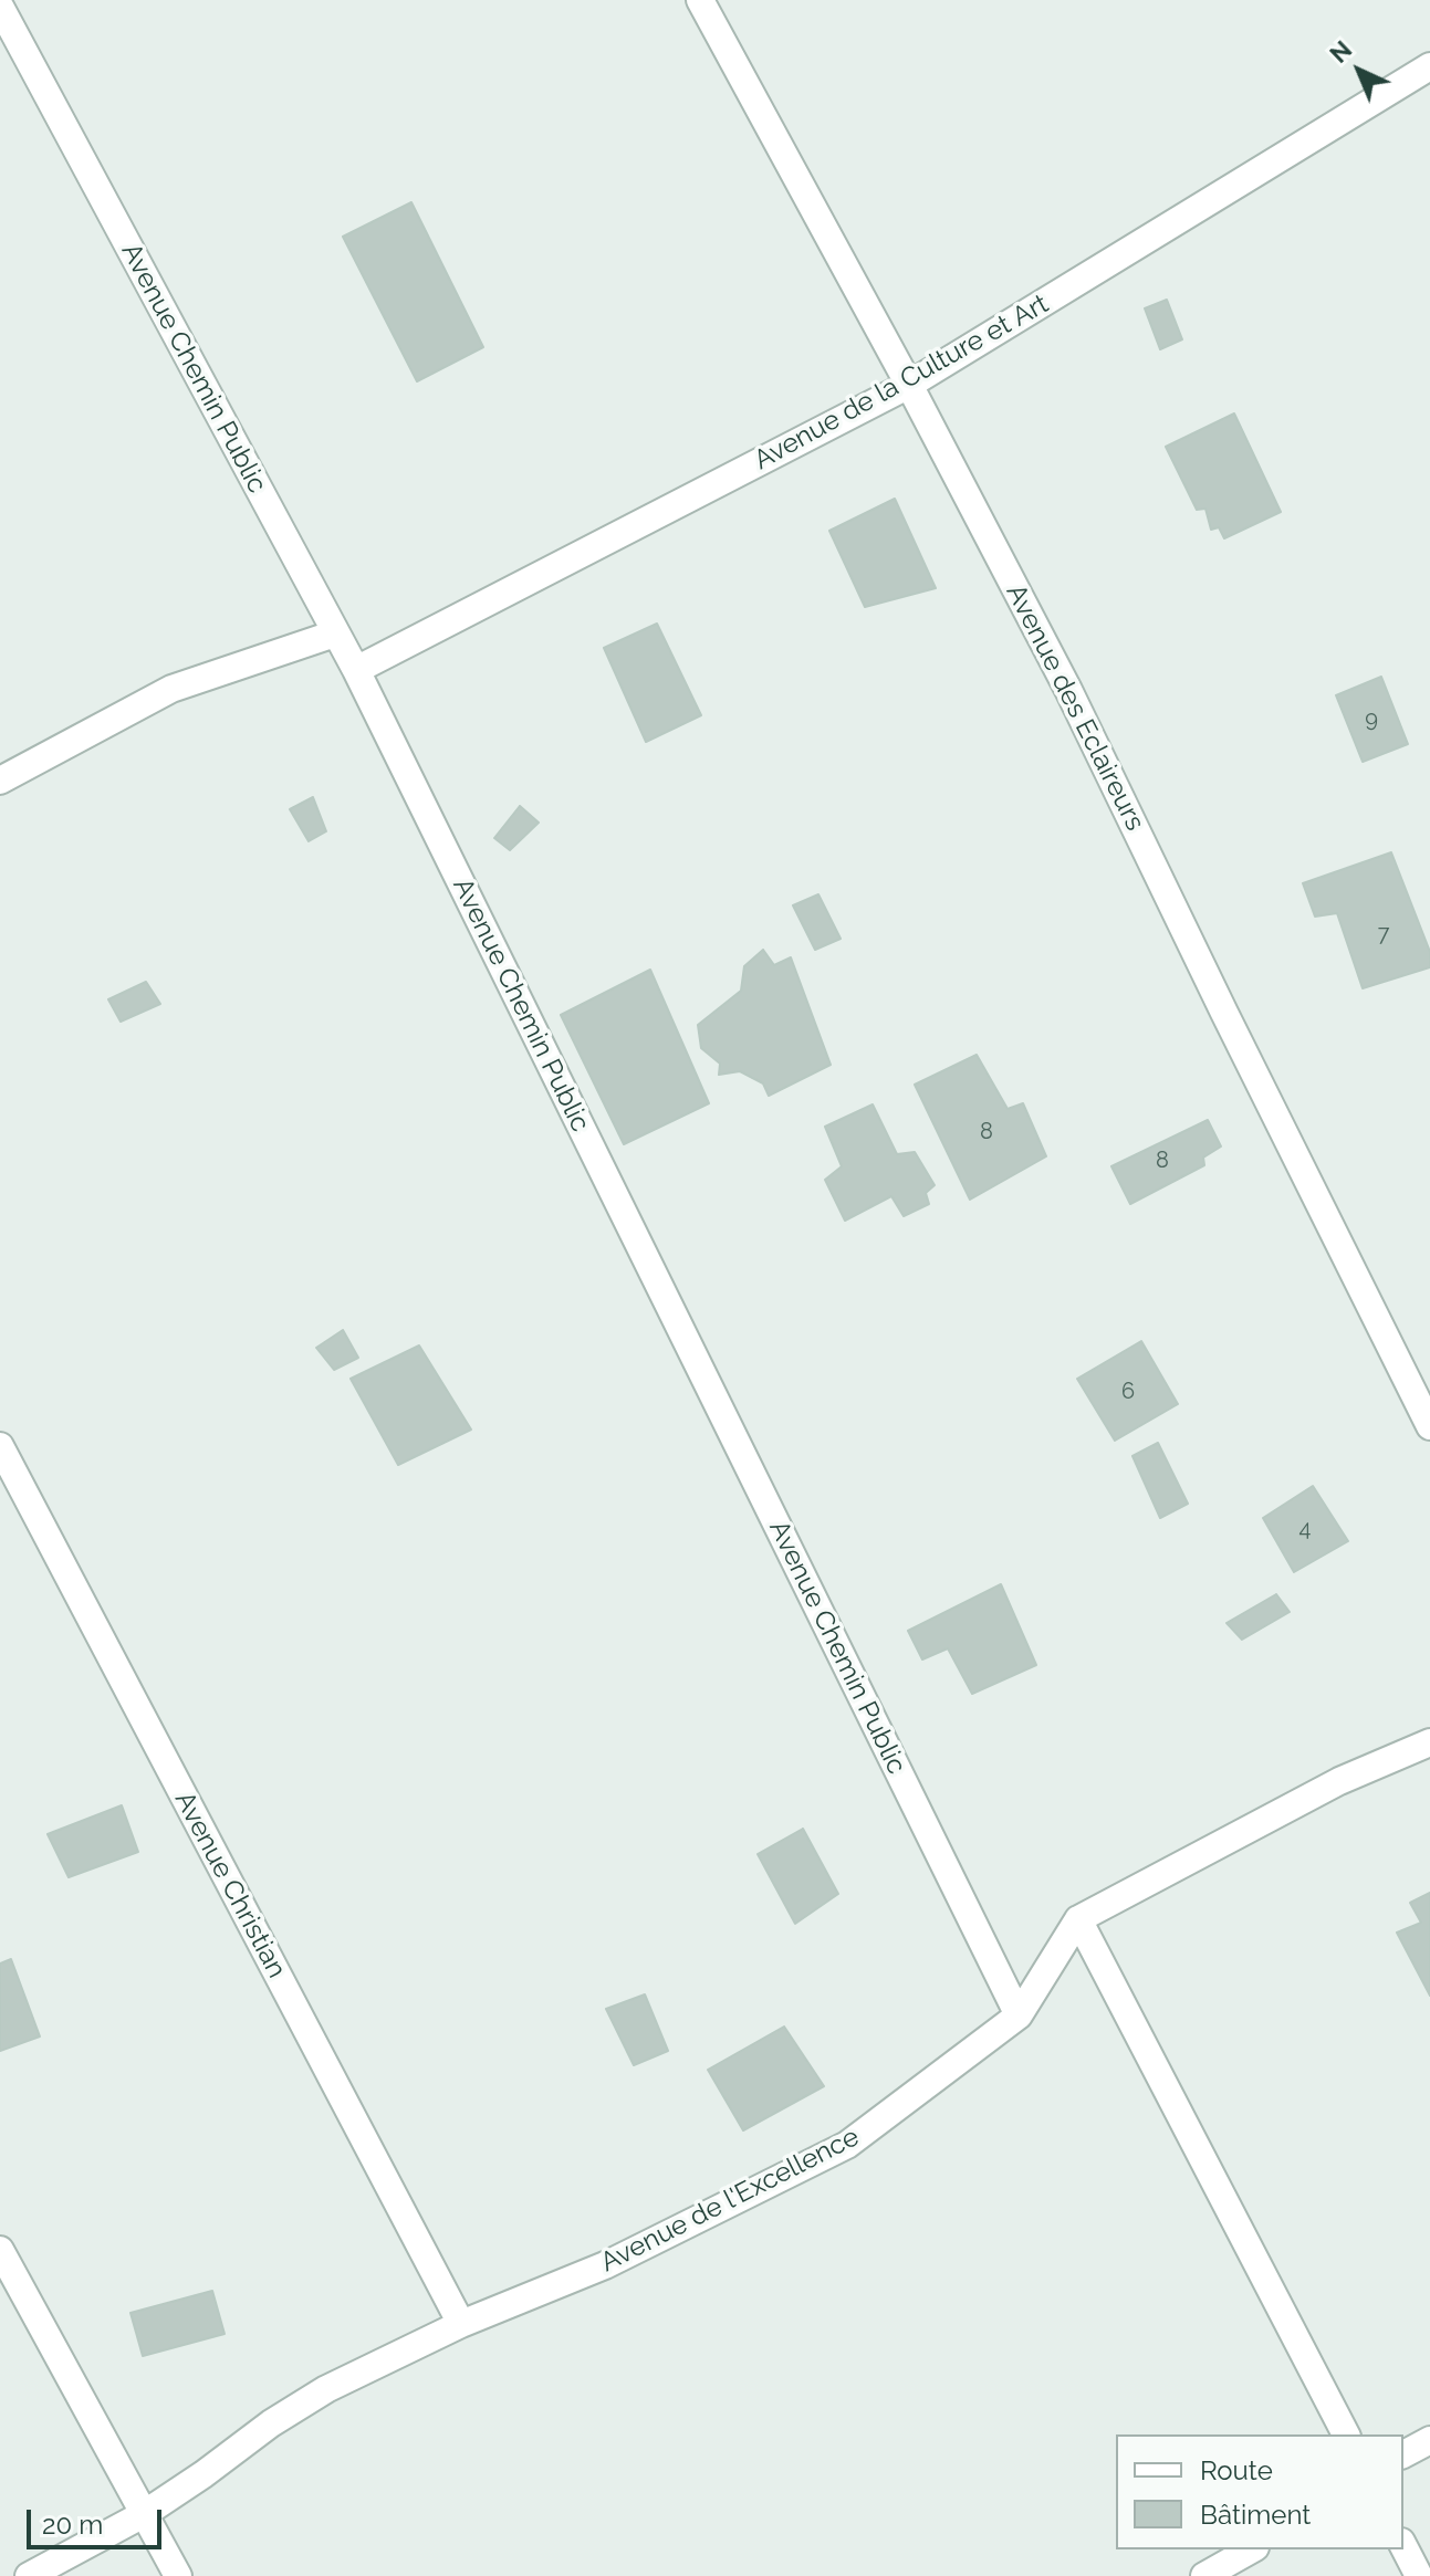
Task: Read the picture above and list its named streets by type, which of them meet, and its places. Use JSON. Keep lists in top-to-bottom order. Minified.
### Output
{"streets":{"street":["Avenue Chemin Public","Avenue de la Culture et Art","Avenue des Eclaireurs","Avenue Christian","Avenue de l'Excellence"]},"crossings":[["Avenue Chemin Public","Avenue de la Culture et Art"],["Avenue Chemin Public","Avenue de l'Excellence"],["Avenue de la Culture et Art","Avenue des Eclaireurs"],["Avenue Christian","Avenue de l'Excellence"]],"house_numbers":["9","7","8","8","6","4"],"legend":["Route","Bâtiment"],"scale_bar":"20 m","north":"top left"}
